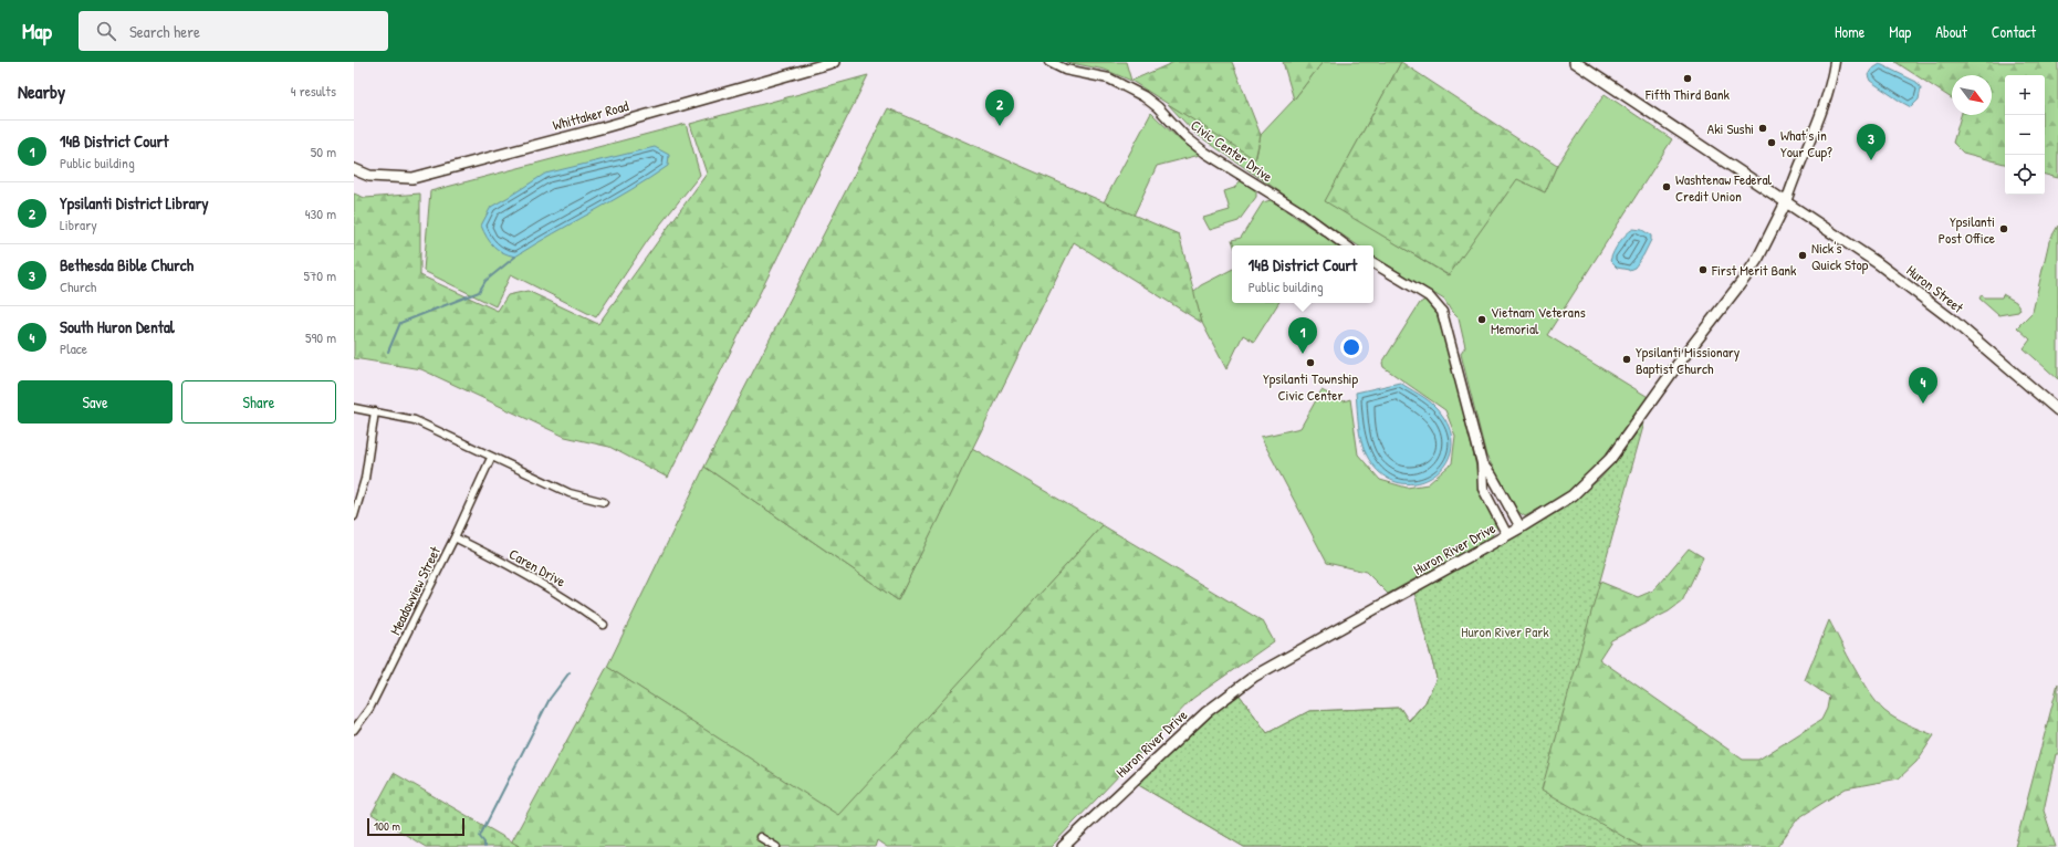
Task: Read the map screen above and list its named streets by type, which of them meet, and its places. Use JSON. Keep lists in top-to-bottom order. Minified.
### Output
{"streets":{"main road":["Whittaker Road","Huron Street","Huron River Drive"],"street":["Civic Center Drive","Caren Drive","Meadowview Street"]},"crossings":[["Huron Street","Huron River Drive"],["Caren Drive","Meadowview Street"]],"parks":["Huron River Park"],"places":["Fifth Third Bank","Aki Sushi","What's in Your Cup?","Washtenaw Federal Credit Union","Ypsilanti Post Office","Nick's Quick Stop","First Merit Bank","Vietnam Veterans Memorial","Ypsilanti Missionary Baptist Church","Ypsilanti Township Civic Center"],"scale_bar":"100 m","north":"bottom right","page":{"header":"Map","search":"Search here","nav":["Home","Map","About","Contact"],"heading":["Nearby","4 results"],"map_buttons":["+","−"],"pins":["2","3","1","4"],"list":[{"mark":"1","name":"14B District Court","note":"Public building","value":"50 m"},{"mark":"2","name":"Ypsilanti District Library","note":"Library","value":"430 m"},{"mark":"3","name":"Bethesda Bible Church","note":"Church","value":"570 m"},{"mark":"4","name":"South Huron Dental","note":"Place","value":"590 m"}],"popup":["14B District Court","Public building"],"buttons":["Save","Share"],"scale":"100 m"}}
